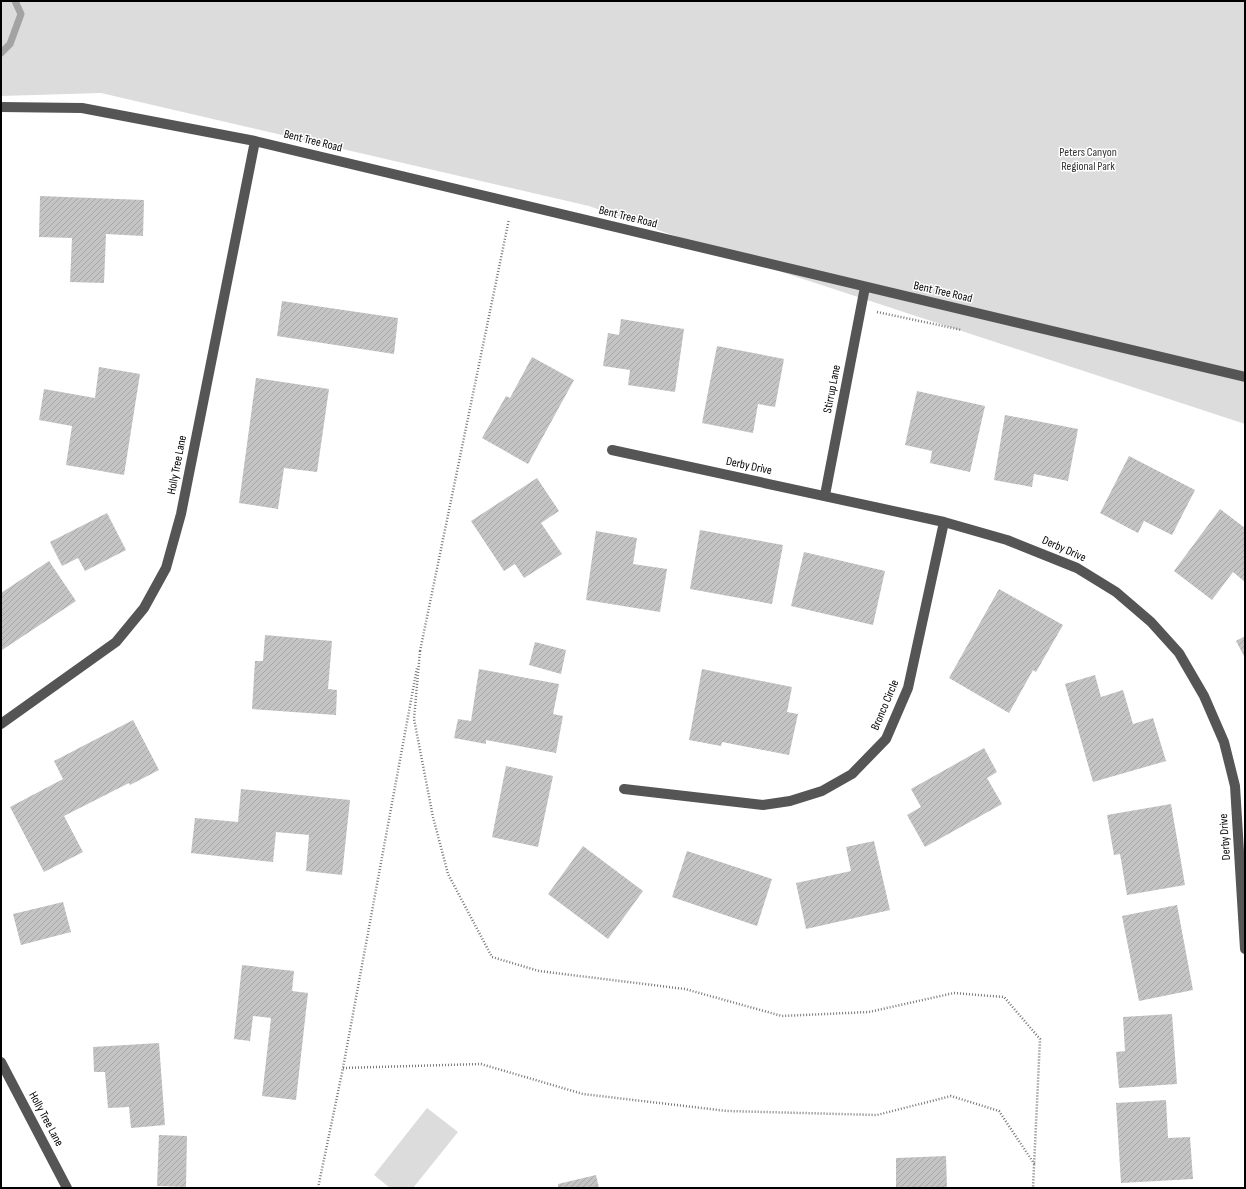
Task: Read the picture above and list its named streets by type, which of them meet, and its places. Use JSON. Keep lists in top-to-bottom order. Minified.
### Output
{"streets":{"street":["Bent Tree Road","Stirrup Lane","Holly Tree Lane","Derby Drive","Bronco Circle"]},"crossings":[["Bent Tree Road","Stirrup Lane"],["Bent Tree Road","Holly Tree Lane"],["Stirrup Lane","Derby Drive"],["Derby Drive","Bronco Circle"]],"parks":["Peters Canyon Regional Park"]}
